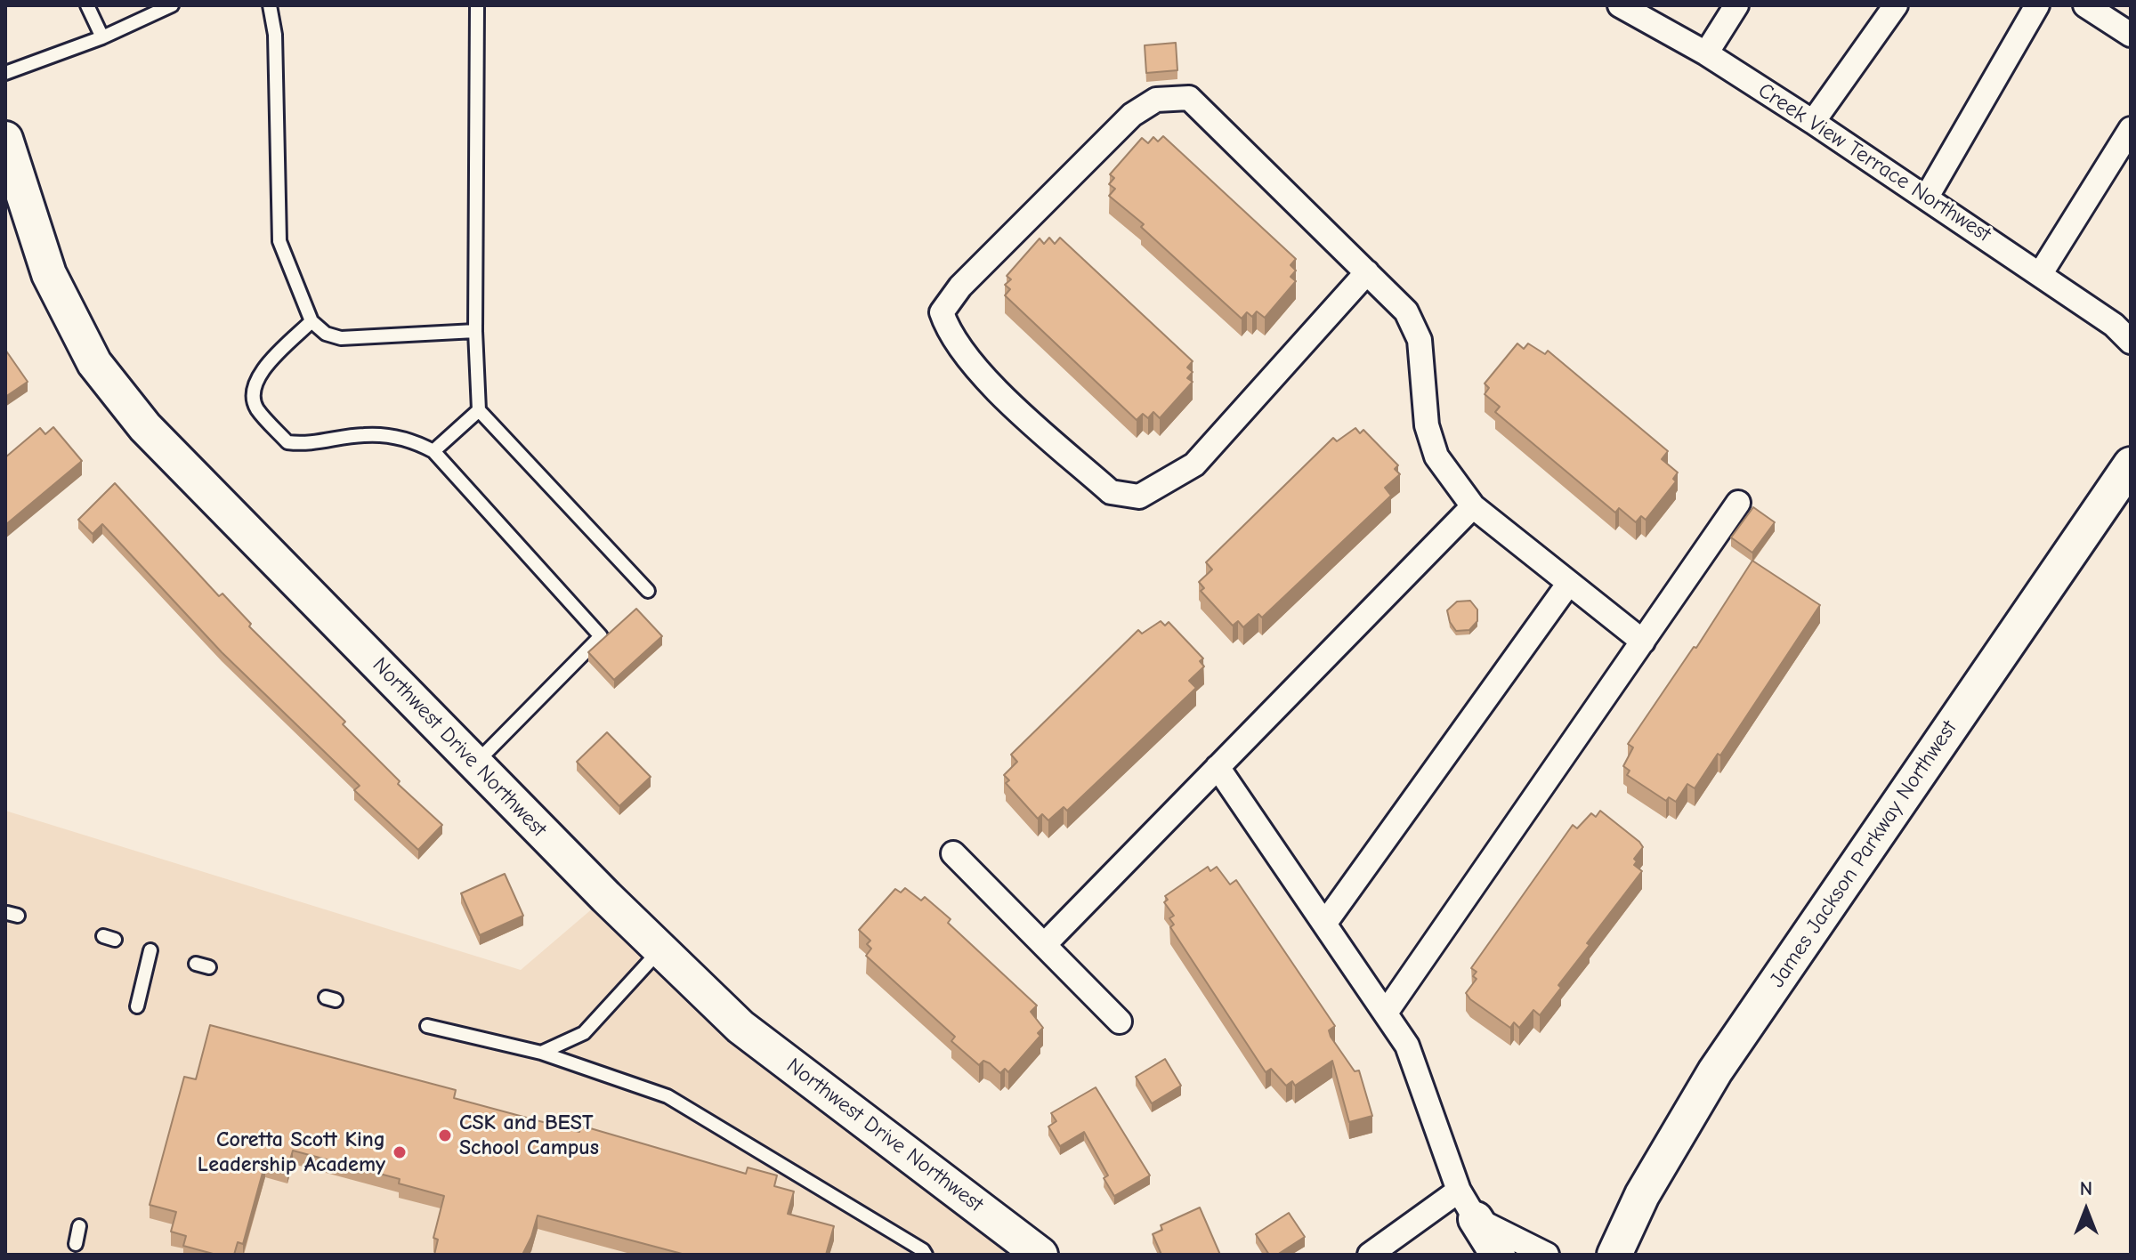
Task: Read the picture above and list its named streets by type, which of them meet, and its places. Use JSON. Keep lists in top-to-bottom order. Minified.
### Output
{"streets":{"street":["Creek View Terrace Northwest","Northwest Drive Northwest","James Jackson Parkway Northwest"]},"places":["CSK and BEST School Campus","Coretta Scott King Leadership Academy"],"north":"top"}
